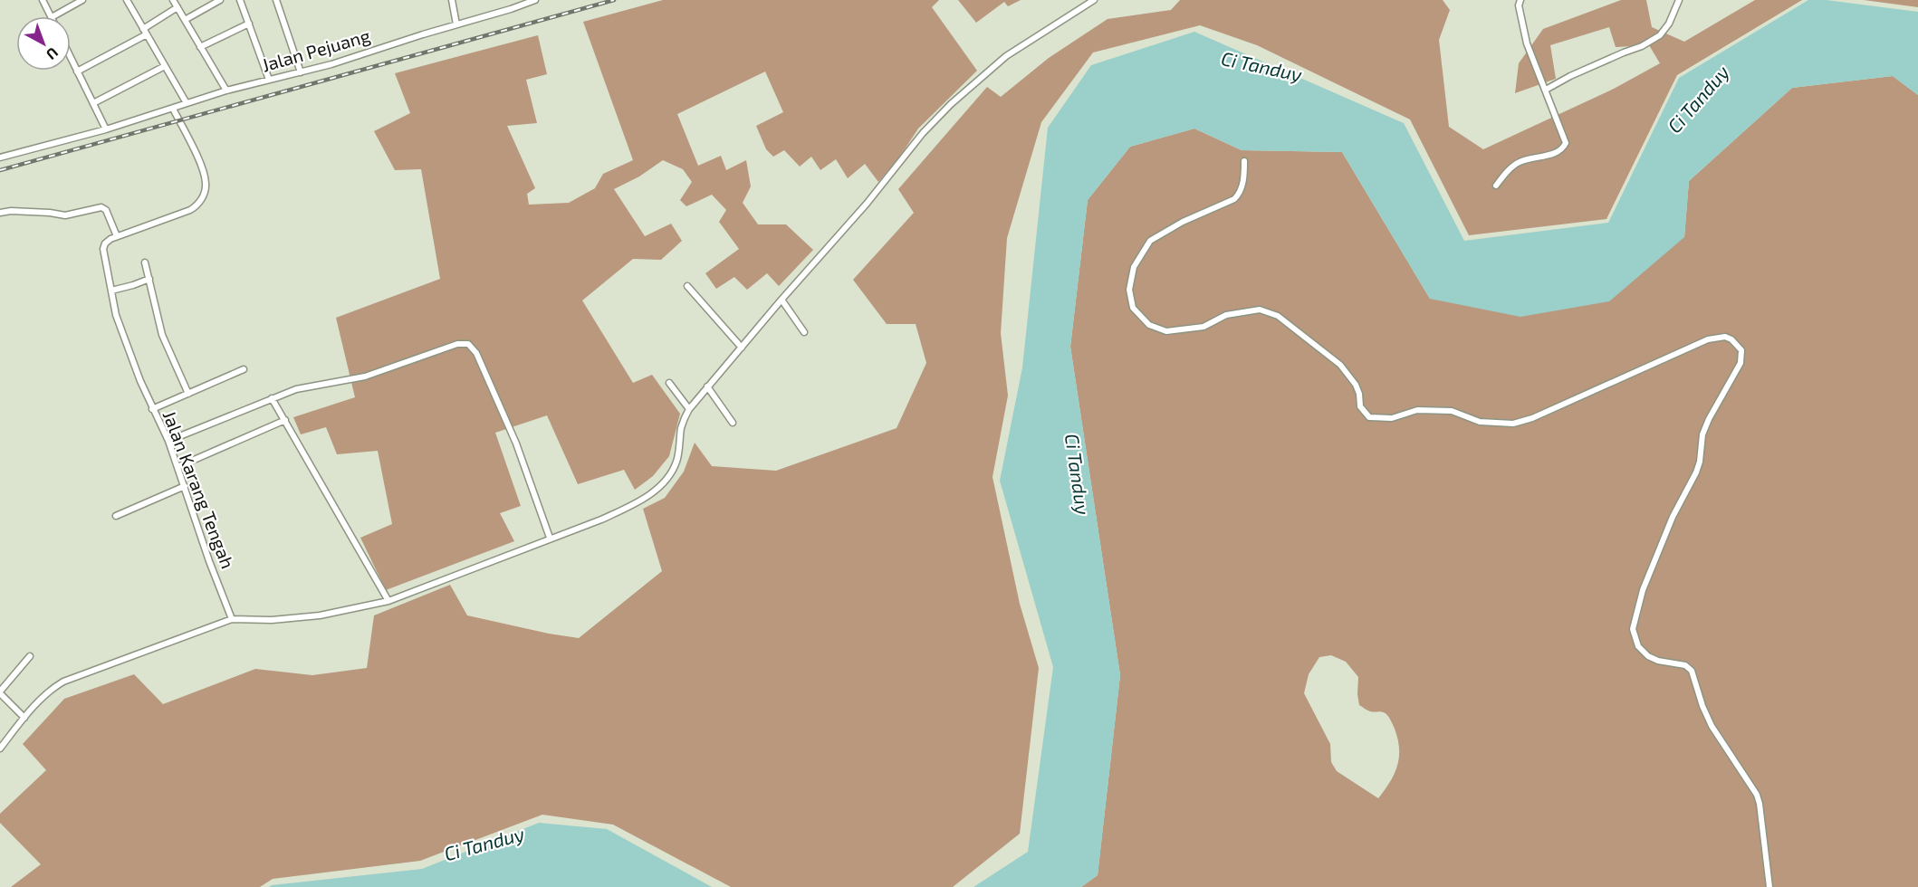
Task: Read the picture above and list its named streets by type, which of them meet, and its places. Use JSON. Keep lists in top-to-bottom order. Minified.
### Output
{"streets":{"street":["Jalan Pejuang","Jalan Karang Tengah"]},"water":["Ci Tanduy"],"north":"bottom right"}
